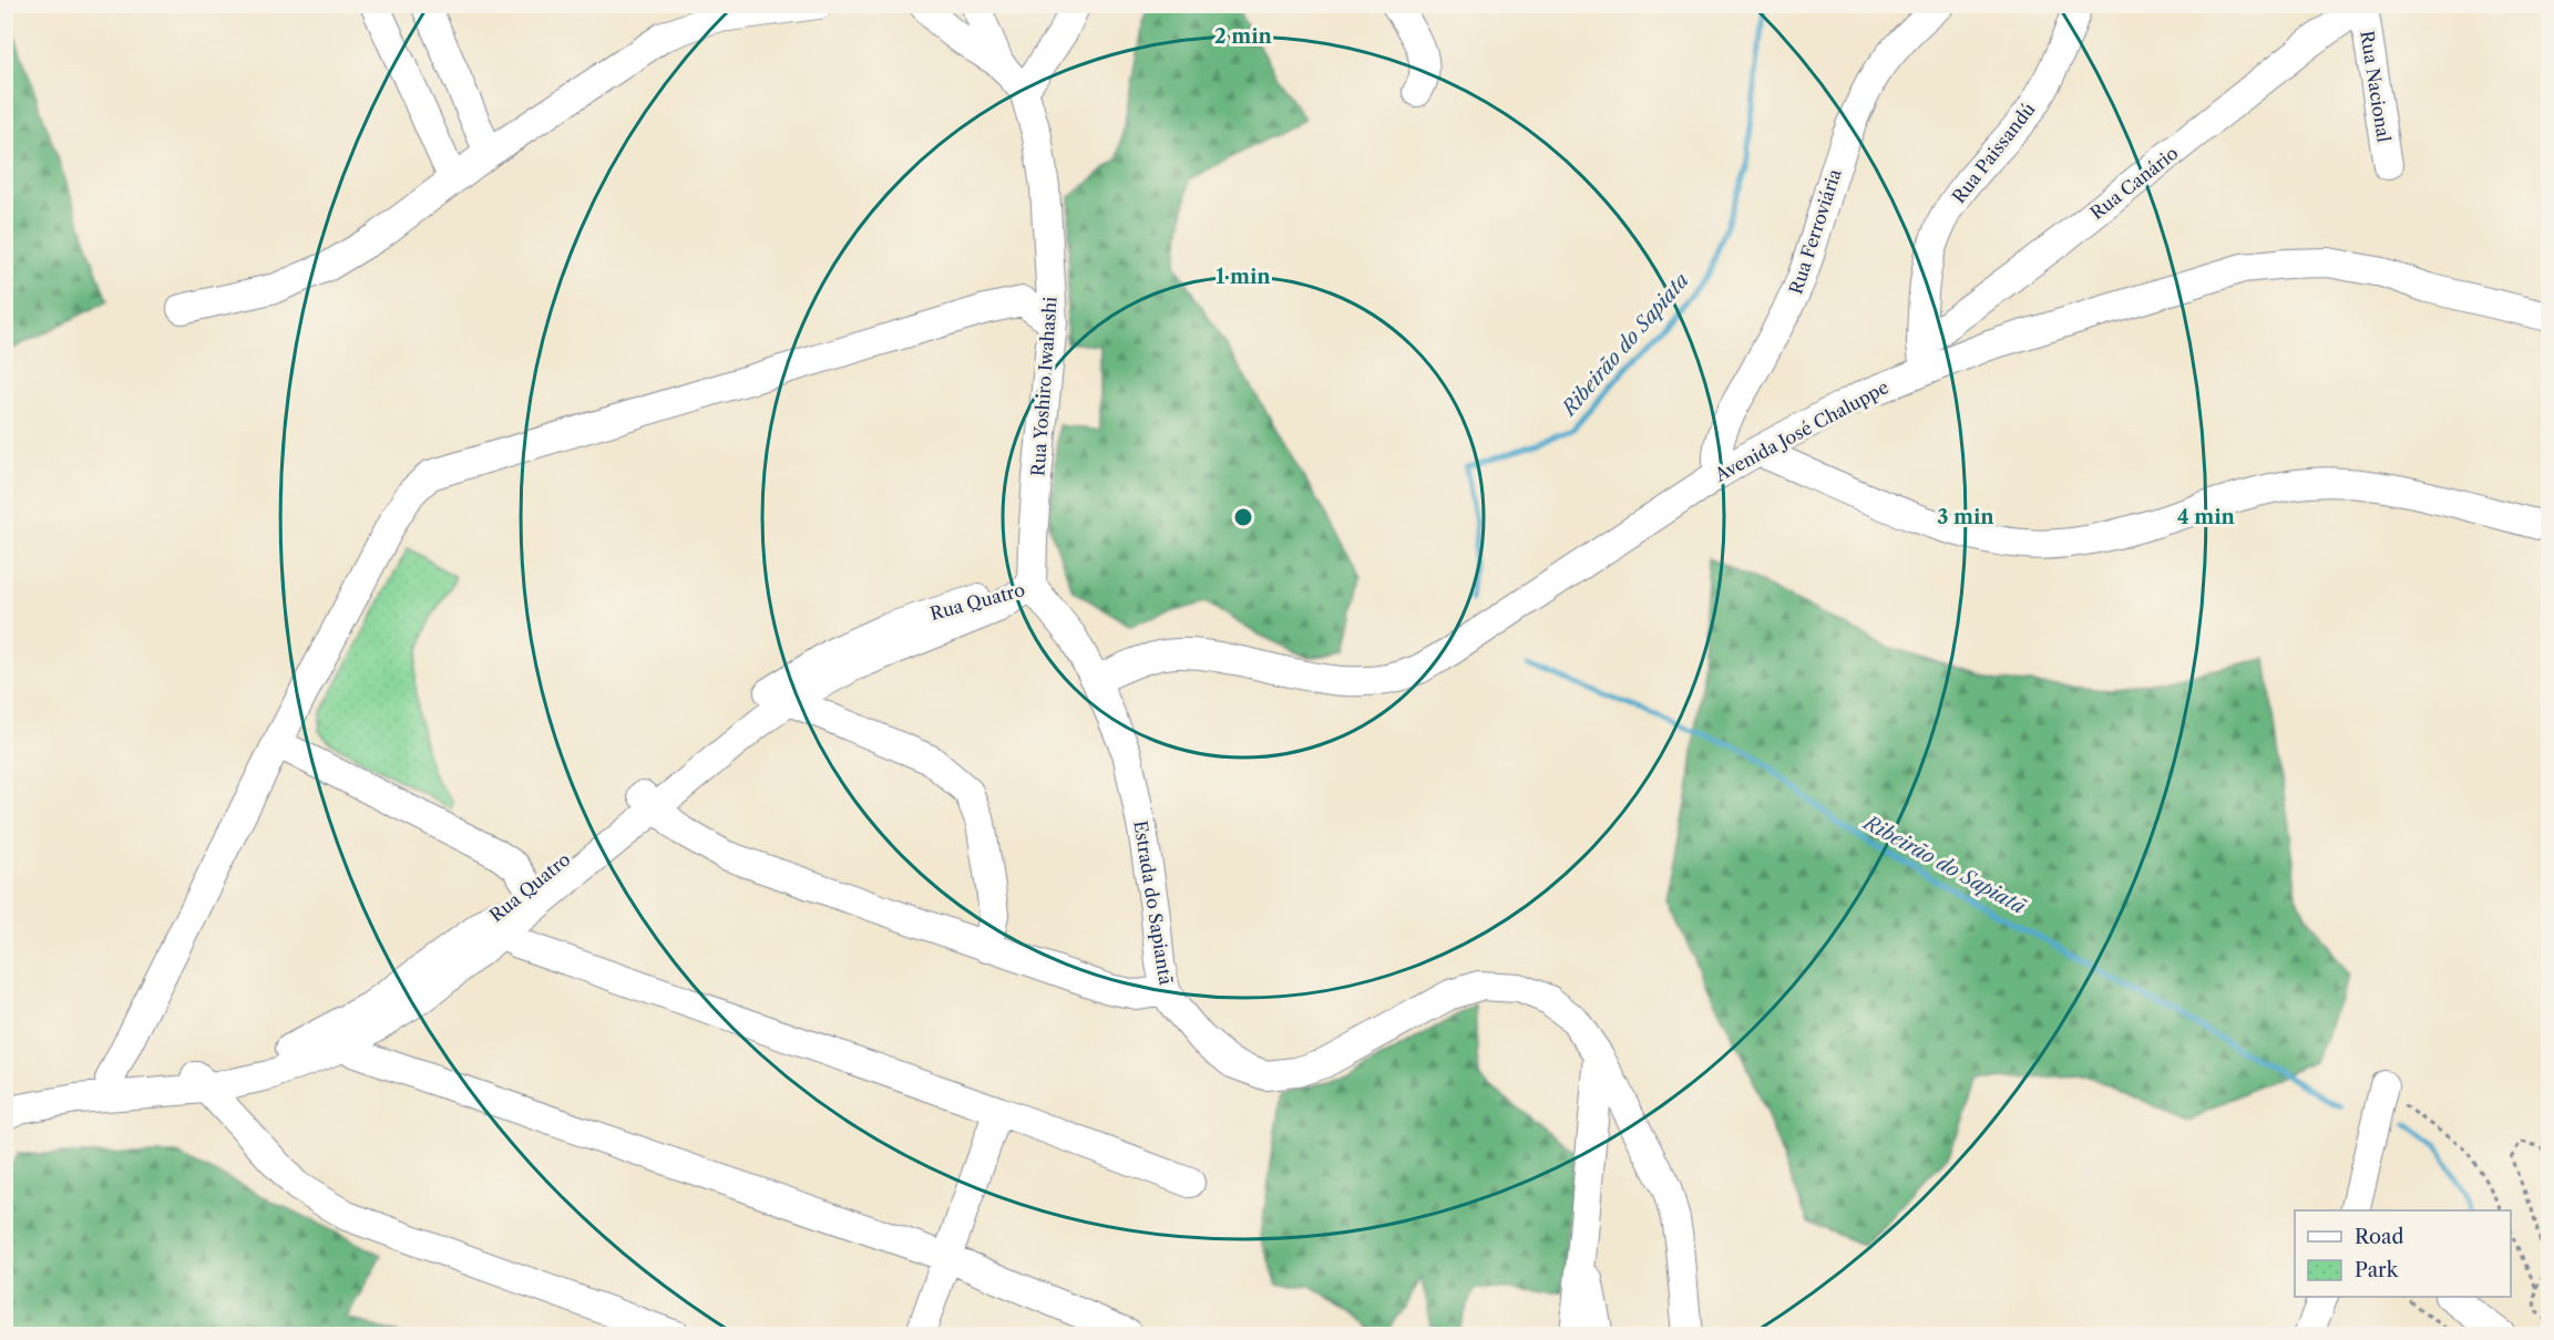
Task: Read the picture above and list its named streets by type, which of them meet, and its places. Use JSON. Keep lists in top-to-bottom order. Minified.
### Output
{"streets":{"street":["Rua Nacional","Rua Paissandú","Rua Canário","Rua Ferroviária","Rua Yoshiro Iwahashi","Avenida José Chaluppe","Rua Quatro","Estrada do Sapiantã"]},"crossings":[["Rua Nacional","Rua Canário"],["Rua Paissandú","Rua Canário"],["Rua Paissandú","Avenida José Chaluppe"],["Rua Canário","Avenida José Chaluppe"],["Rua Ferroviária","Avenida José Chaluppe"],["Rua Yoshiro Iwahashi","Rua Quatro"],["Rua Yoshiro Iwahashi","Estrada do Sapiantã"],["Avenida José Chaluppe","Estrada do Sapiantã"],["Rua Quatro","Estrada do Sapiantã"]],"water":["Ribeirão do Sapiata","Ribeirão do Sapiatã"],"legend":["Road","Park"],"rings":["2 min","1 min","3 min","4 min"]}
